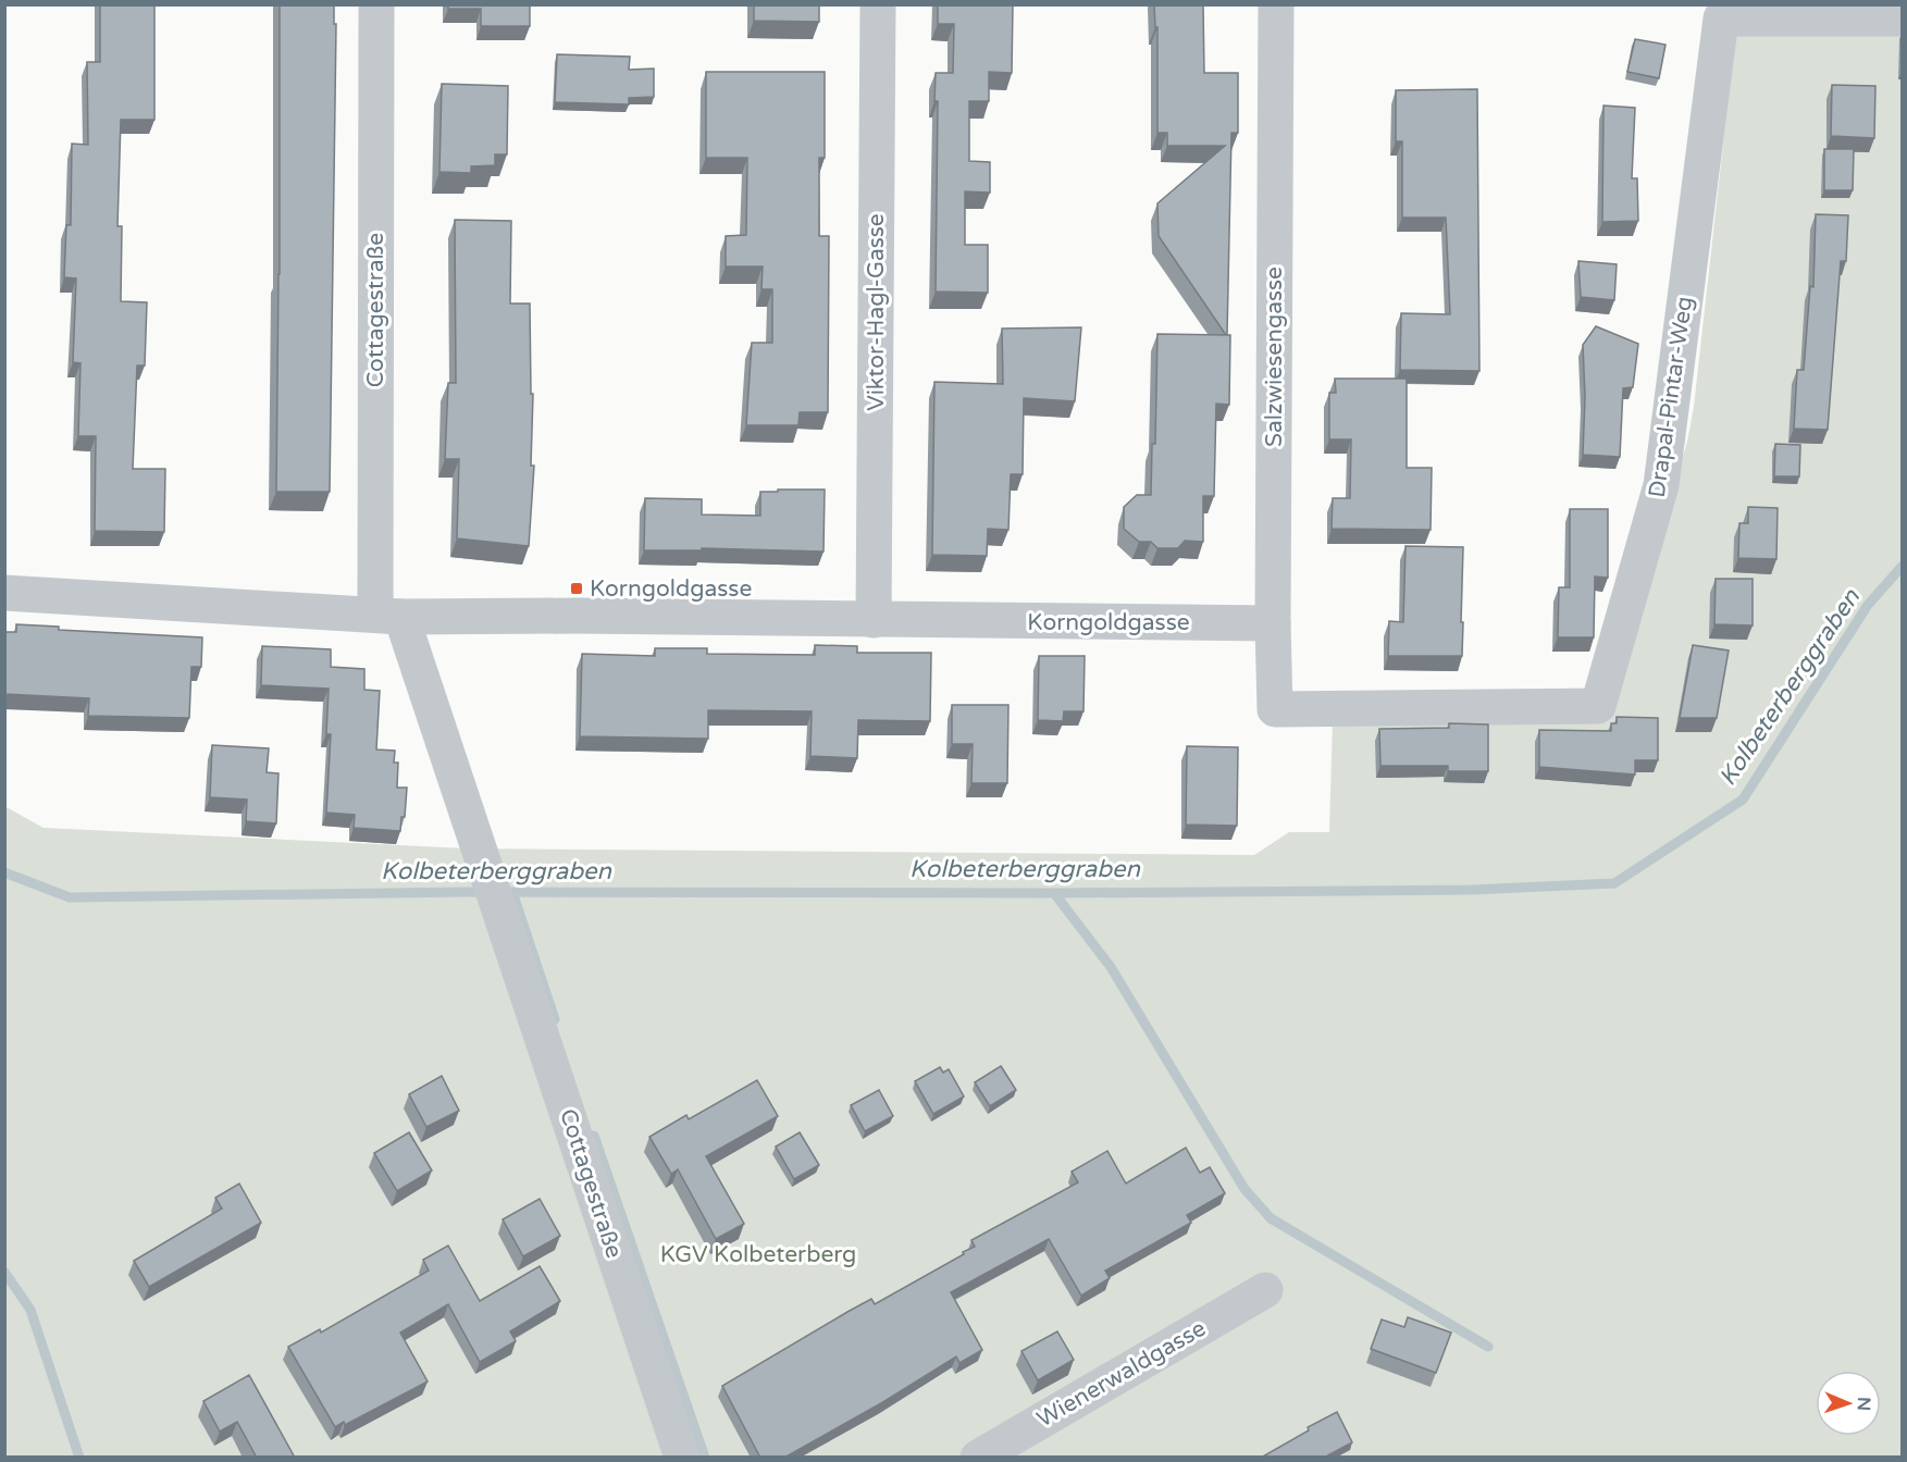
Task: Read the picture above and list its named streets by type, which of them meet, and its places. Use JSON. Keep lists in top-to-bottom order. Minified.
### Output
{"streets":{"street":["Cottagestraße","Viktor-Hagl-Gasse","Salzwiesengasse","Drapal-Pintar-Weg","Korngoldgasse","Wienerwaldgasse"]},"crossings":[["Cottagestraße","Korngoldgasse"],["Viktor-Hagl-Gasse","Korngoldgasse"],["Salzwiesengasse","Drapal-Pintar-Weg"],["Salzwiesengasse","Korngoldgasse"]],"water":["Kolbeterberggraben"],"parks":["KGV Kolbeterberg"],"places":{"transit":["Korngoldgasse"]},"north":"right"}
